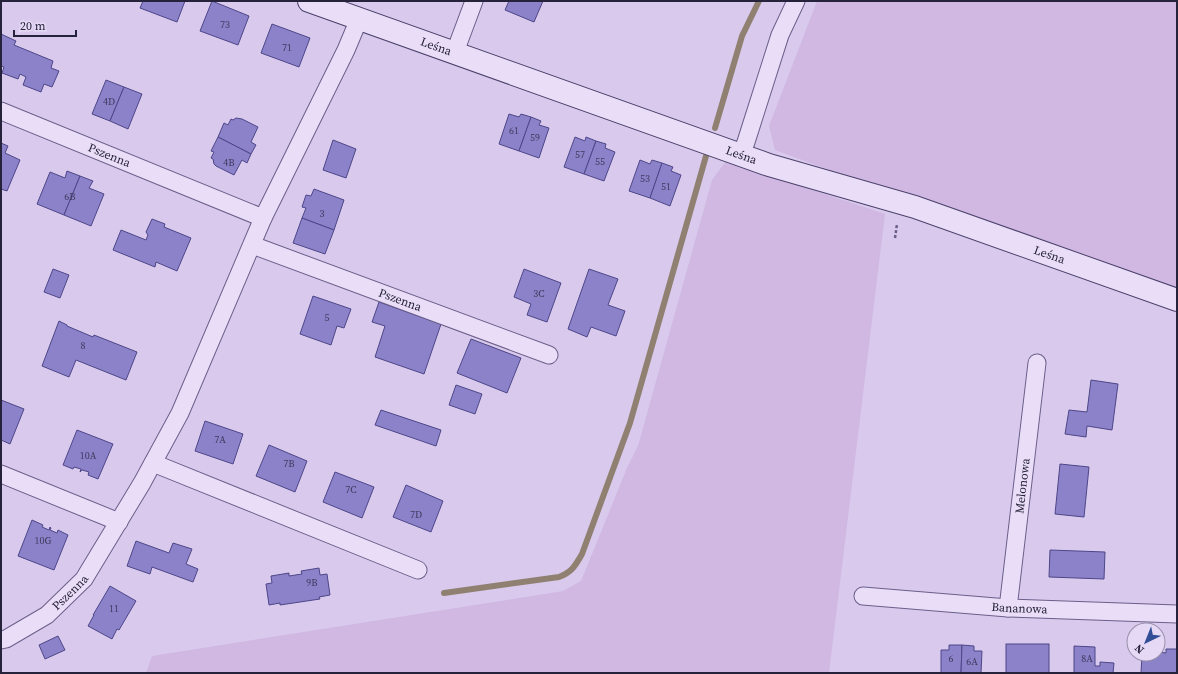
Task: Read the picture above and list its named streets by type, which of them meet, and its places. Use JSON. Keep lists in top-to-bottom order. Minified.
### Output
{"streets":{"street":["Leśna","Pszenna","Melonowa","Bananowa"]},"crossings":[["Leśna","Pszenna"],["Melonowa","Bananowa"]],"house_numbers":["73","71","4D","61","59","57","55","4B","53","51","6B","3","3C","5","8","7A","10A","7B","7C","7D","10G","9B","11","6","8A","6A"],"scale_bar":"20 m","north":"bottom left"}
